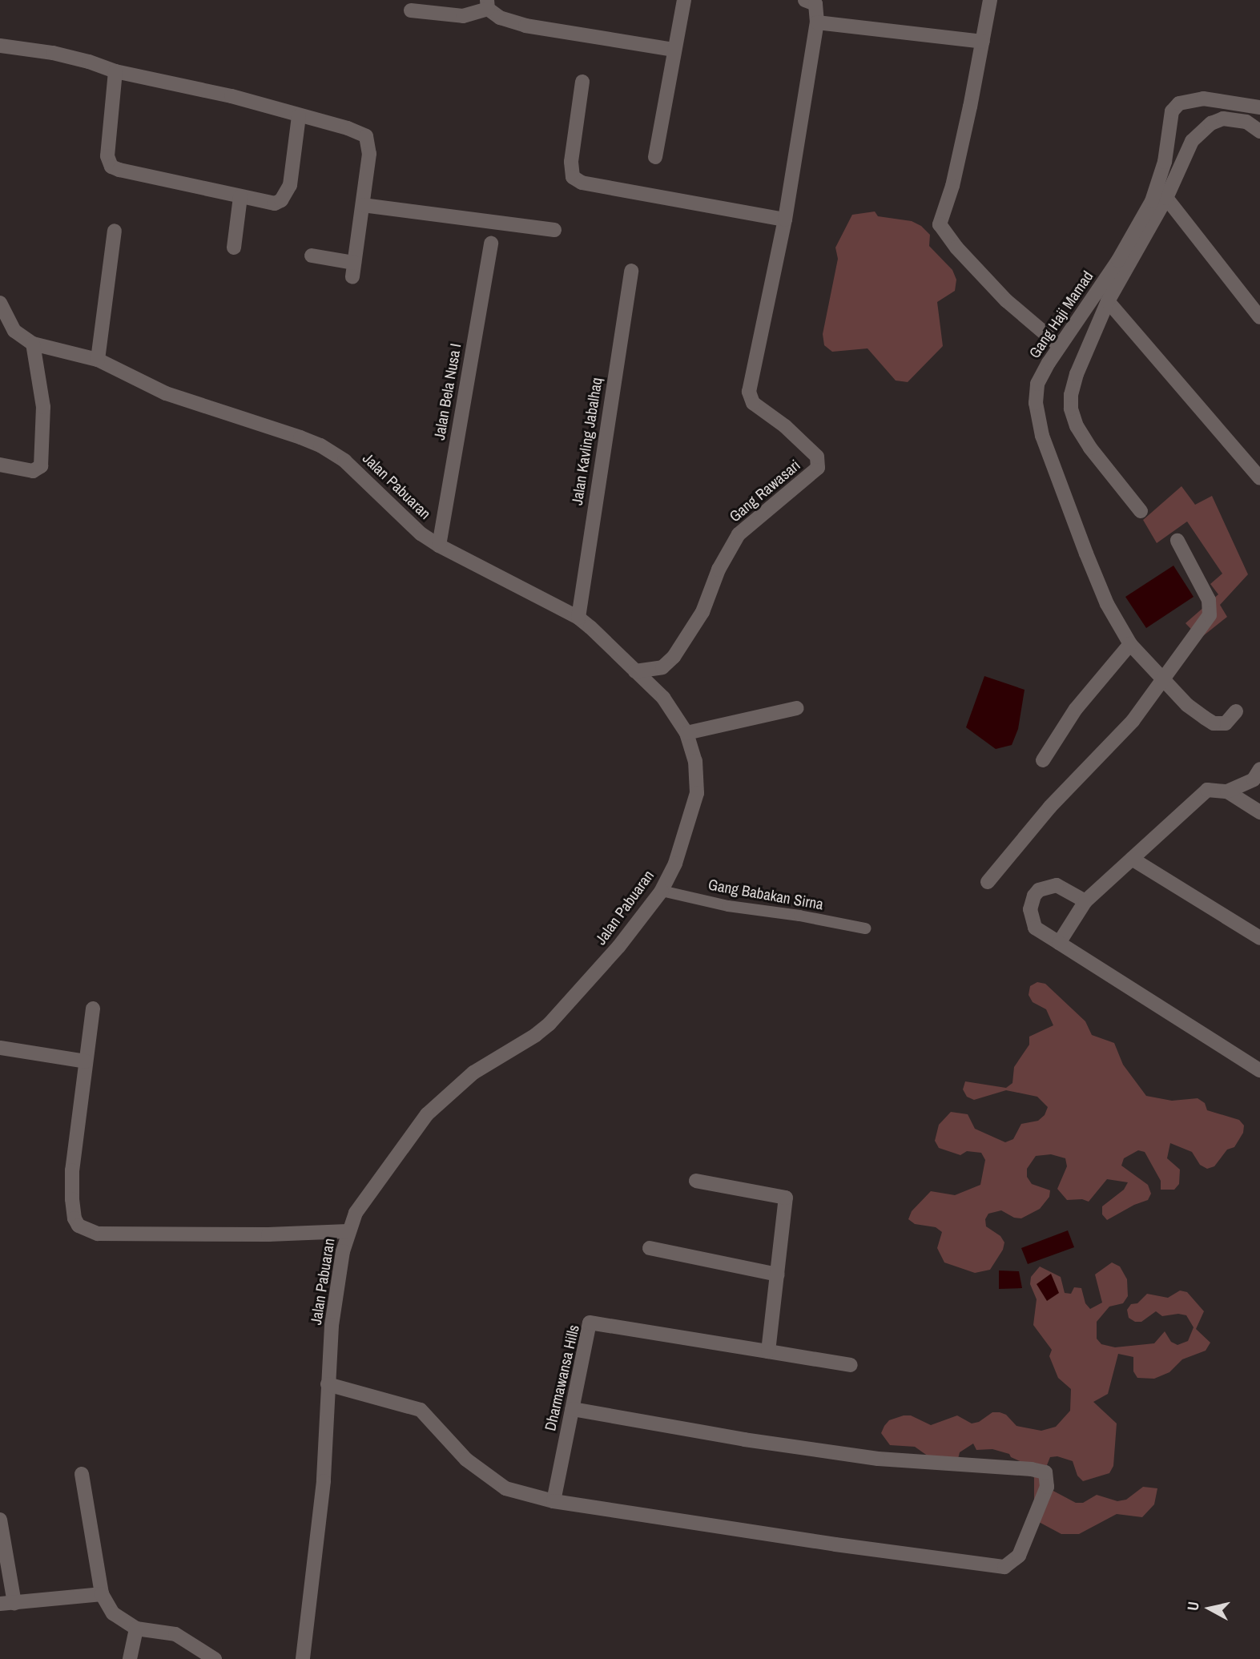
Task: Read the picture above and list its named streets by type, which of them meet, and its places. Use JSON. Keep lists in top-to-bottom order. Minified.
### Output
{"streets":{"street":["Gang Haji Mamad","Jalan Bela Nusa I","Jalan Kavling Jabalhaq","Jalan Pabuaran","Gang Rawasari","Dharmawansa Hills"],"lane":["Gang Babakan Sirna"]},"crossings":[["Jalan Bela Nusa I","Jalan Pabuaran"],["Jalan Kavling Jabalhaq","Jalan Pabuaran"],["Jalan Pabuaran","Gang Rawasari"],["Jalan Pabuaran","Gang Babakan Sirna"]],"north":"left"}
